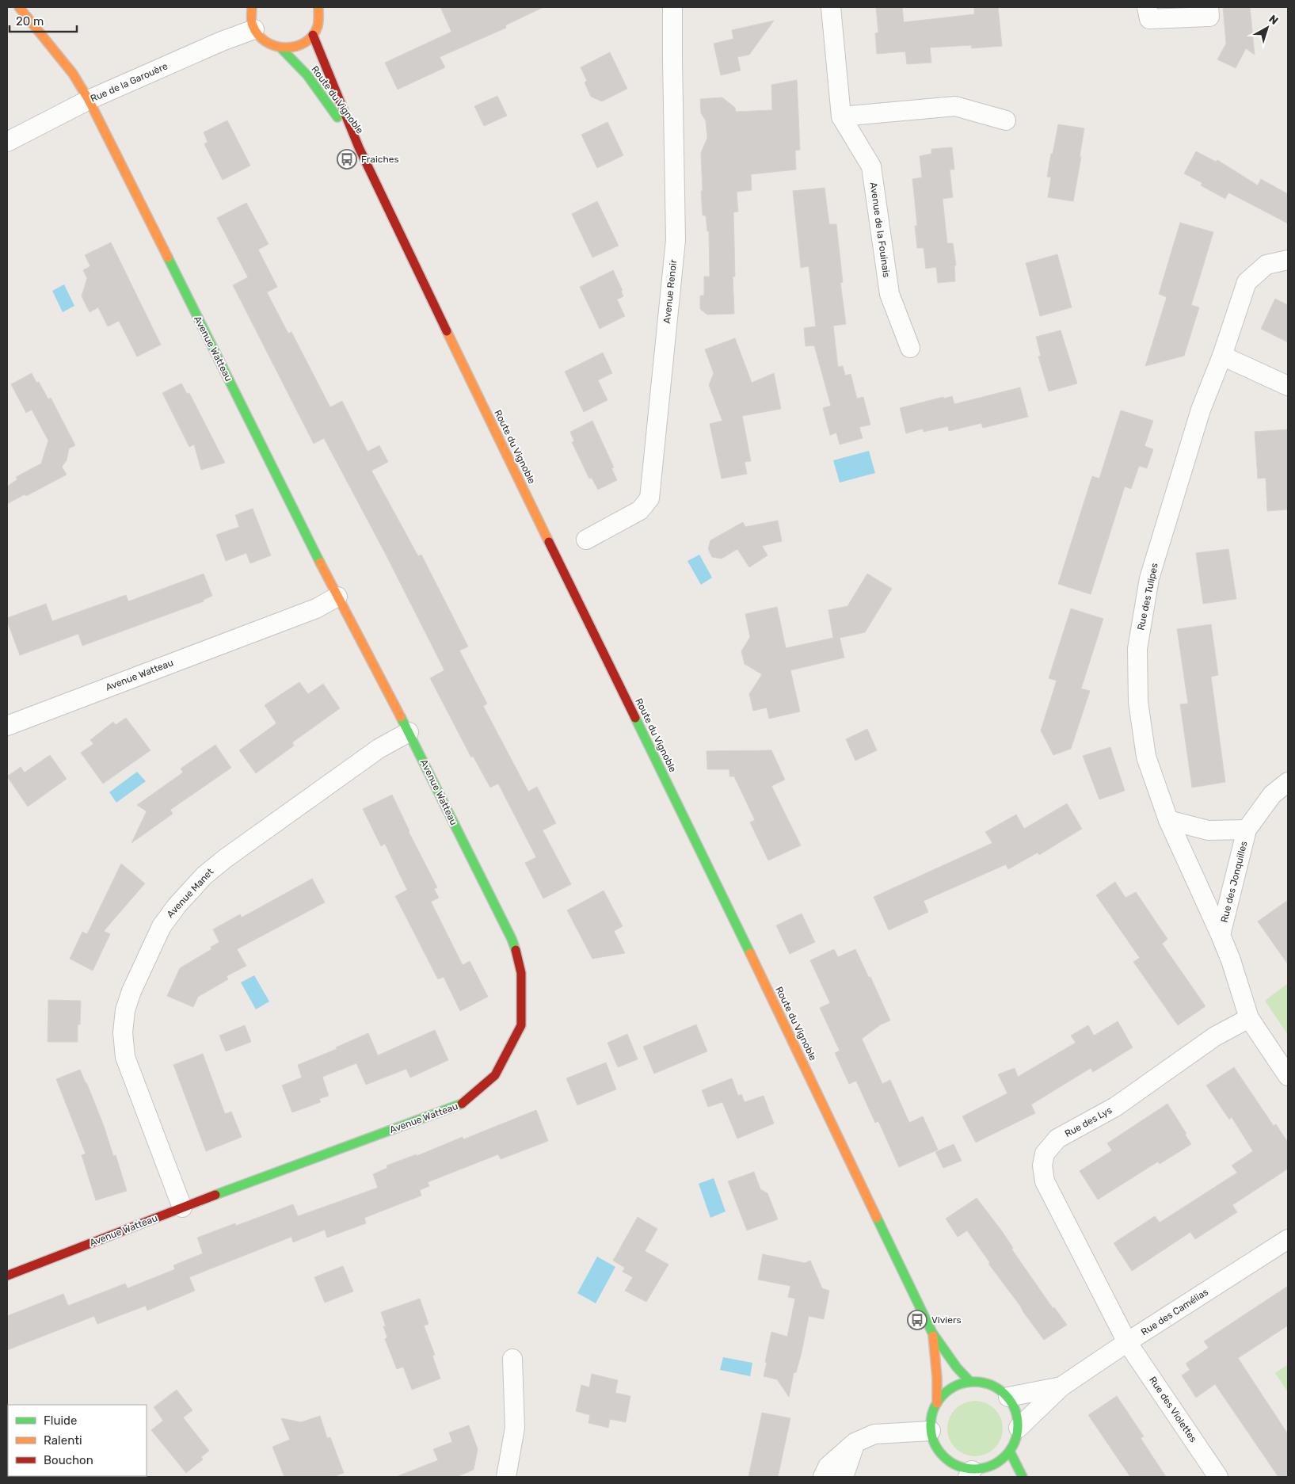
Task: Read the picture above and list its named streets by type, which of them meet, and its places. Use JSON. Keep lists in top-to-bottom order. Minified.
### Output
{"streets":{"street":["Rue de la Garouère","Route du Vignoble","Avenue de la Fouinais","Avenue Renoir","Avenue Watteau","Rue des Tulipes","Rue des Jonquilles","Avenue Manet","Rue des Lys","Rue des Camélias","Rue des Violettes"]},"crossings":[["Rue de la Garouère","Avenue Watteau"],["Route du Vignoble","Rue des Camélias"],["Avenue Watteau","Avenue Manet"],["Rue des Tulipes","Rue des Jonquilles"],["Rue des Jonquilles","Rue des Lys"],["Rue des Lys","Rue des Camélias"],["Rue des Lys","Rue des Violettes"],["Rue des Camélias","Rue des Violettes"]],"places":{"bus stop":["Fraiches","Viviers"]},"legend":["Fluide","Ralenti","Bouchon"],"scale_bar":"20 m","north":"top right"}
